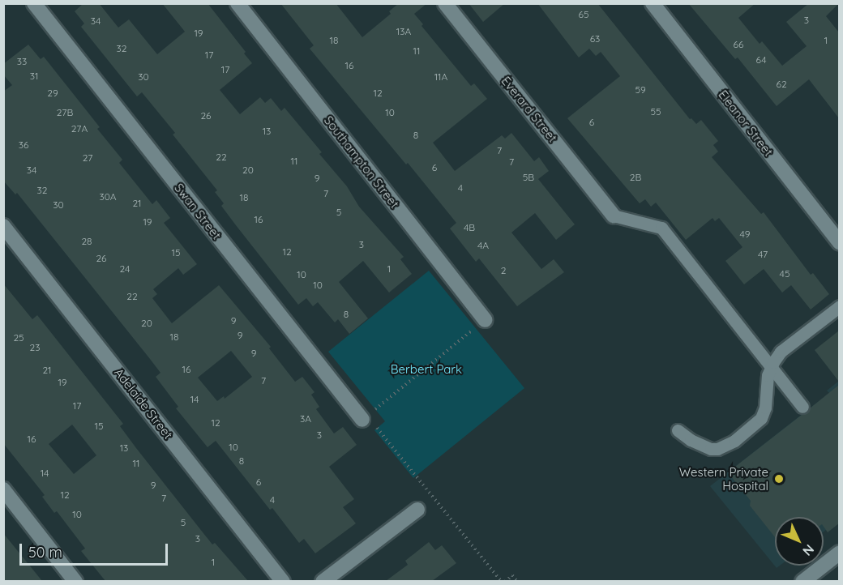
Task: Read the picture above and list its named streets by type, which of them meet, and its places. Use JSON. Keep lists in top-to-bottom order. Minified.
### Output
{"streets":{"street":["Everard Street","Eleanor Street","Southampton Street","Swan Street","Adelaide Street"]},"parks":["Berbert Park"],"places":["Western Private Hospital"],"house_numbers":["65","3","34","13A","19","63","18","1","66","32","11","17","64","33","16","17","31","30","11A","62","59","29","12","55","27B","10","26","6","27A","13","8","36","7","22","27","11","7","6","34","20","5B","2B","9","4","32","7","30A","18","21","30","5","16","19","4B","49","28","3","4A","12","15","47","26","24","1","2","45","10","10","22","8","9","20","9","18","25","23","9","16","21","7","19","14","17","3A","12","15","3","16","10","13","8","11","14","6","9","12","7","4","10","5","3","1"],"scale_bar":"50 m","north":"bottom right"}
